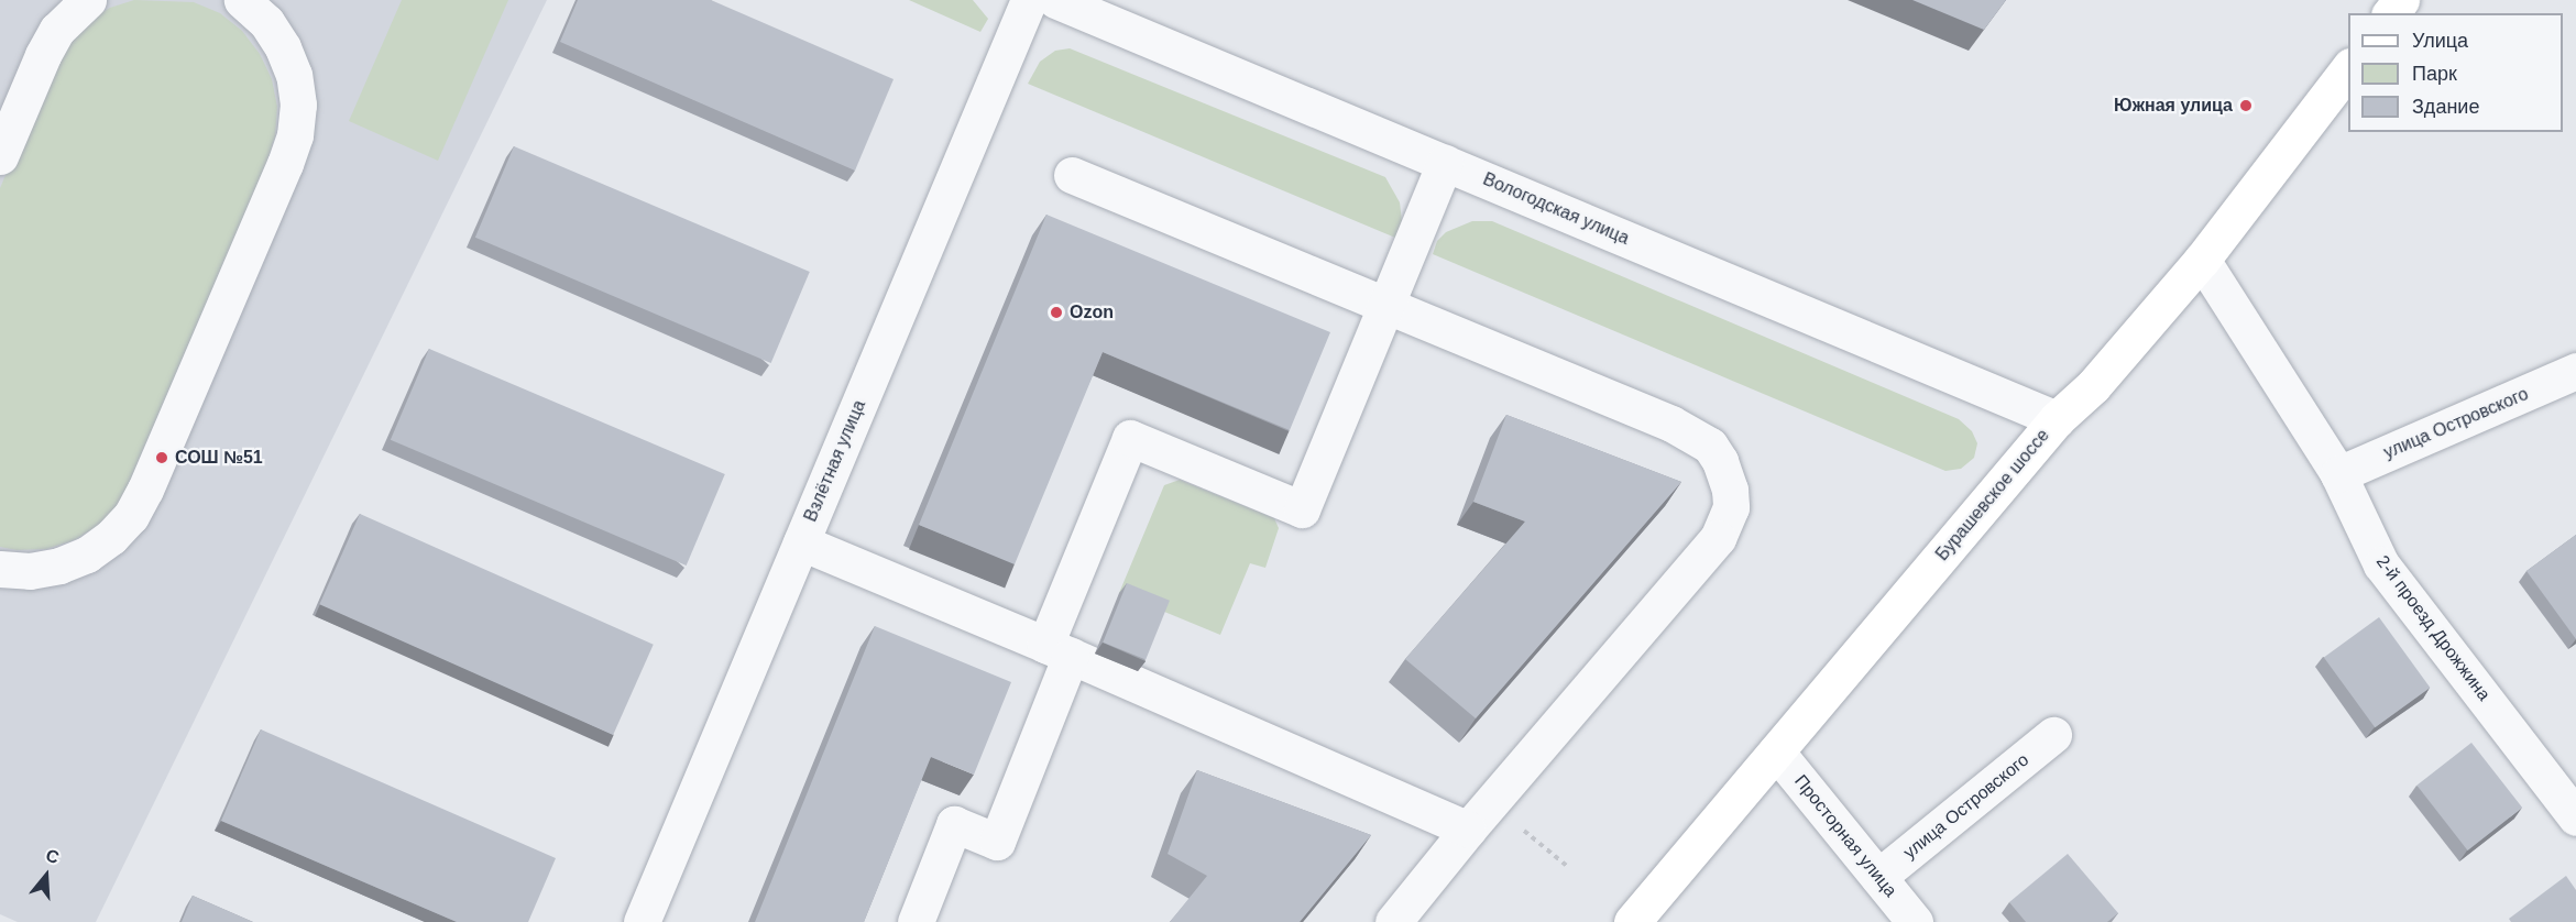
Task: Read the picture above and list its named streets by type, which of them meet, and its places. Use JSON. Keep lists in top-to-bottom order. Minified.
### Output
{"streets":{"main road":["Бурашевское шоссе"],"street":["Вологодская улица","улица Островского","Взлётная улица","2-й проезд Дрожжина","Просторная улица"]},"crossings":[["Вологодская улица","Бурашевское шоссе"],["улица Островского","2-й проезд Дрожжина"],["улица Островского","Просторная улица"],["Бурашевское шоссе","2-й проезд Дрожжина"],["Бурашевское шоссе","Просторная улица"]],"places":["Южная улица","Ozon","СОШ №51"],"legend":["Улица","Парк","Здание"],"north":"top"}
